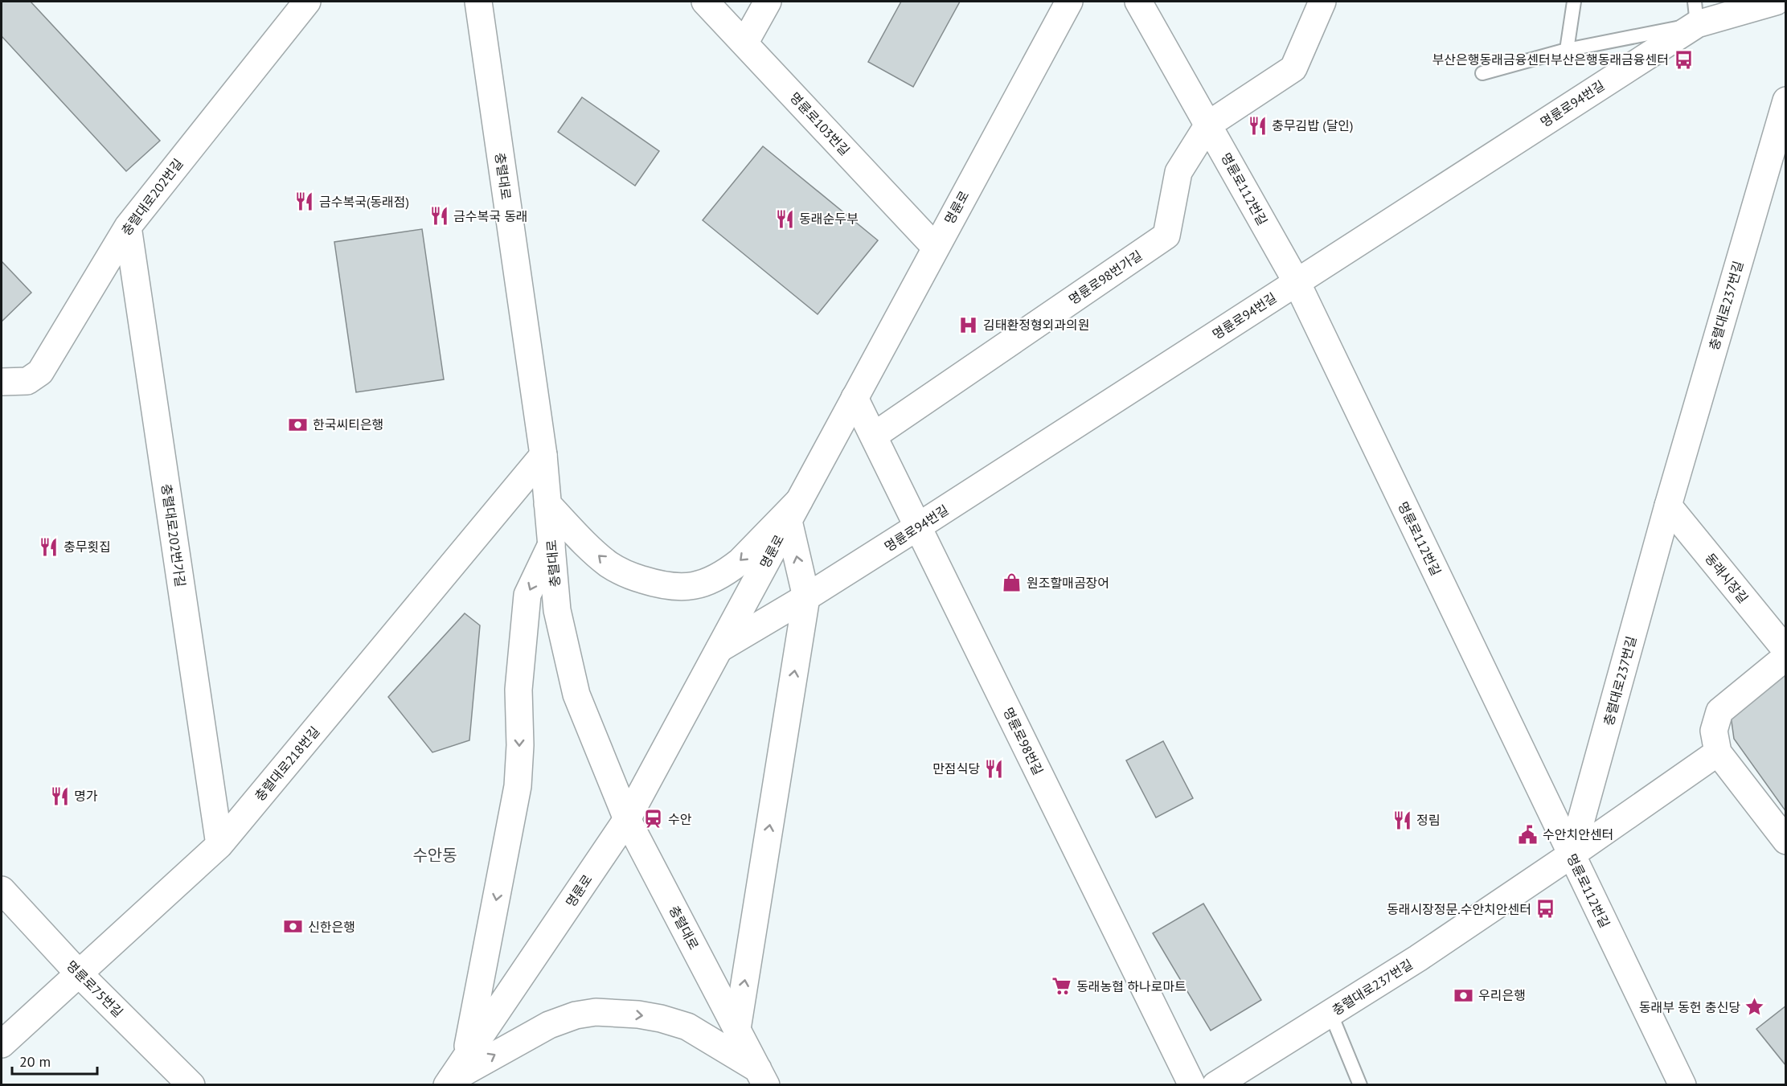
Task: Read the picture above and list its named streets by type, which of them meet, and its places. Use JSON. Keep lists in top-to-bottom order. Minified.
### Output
{"streets":{"street":["명륜로94번길","명륜로103번길","충렬대로","명륜로112번길","충렬대로202번길","명륜로","명륜로98번가길","충렬대로237번길","충렬대로202번가길","동래시장길","명륜로98번길","충렬대로218번길","명륜로75번길"]},"crossings":[["명륜로94번길","명륜로112번길"],["명륜로94번길","명륜로"],["명륜로94번길","명륜로98번길"],["명륜로103번길","명륜로"],["충렬대로","명륜로"],["충렬대로","충렬대로218번길"],["명륜로112번길","명륜로98번가길"],["명륜로112번길","충렬대로237번길"],["충렬대로202번길","충렬대로202번가길"],["명륜로","명륜로98번길"],["명륜로98번가길","명륜로98번길"],["충렬대로237번길","동래시장길"],["충렬대로202번가길","충렬대로218번길"],["충렬대로218번길","명륜로75번길"]],"districts":["수안동"],"places":{"bus stop":["부산은행동래금융센터부산은행동래금융센터","동래시장정문.수안치안센터"],"restaurant":["충무김밥 (달인)","금수복국(동래점)","금수복국 동래","동래순두부","충무횟집","만점식당","명가","정림"],"hospital":["김태환정형외과의원"],"bank":["한국씨티은행","신한은행","우리은행"],"shop":["원조할매곰장어"],"station":["수안"],"public building":["수안치안센터"],"supermarket":["동래농협 하나로마트"],"place":["동래부 동헌 충신당"]},"scale_bar":"20 m"}
